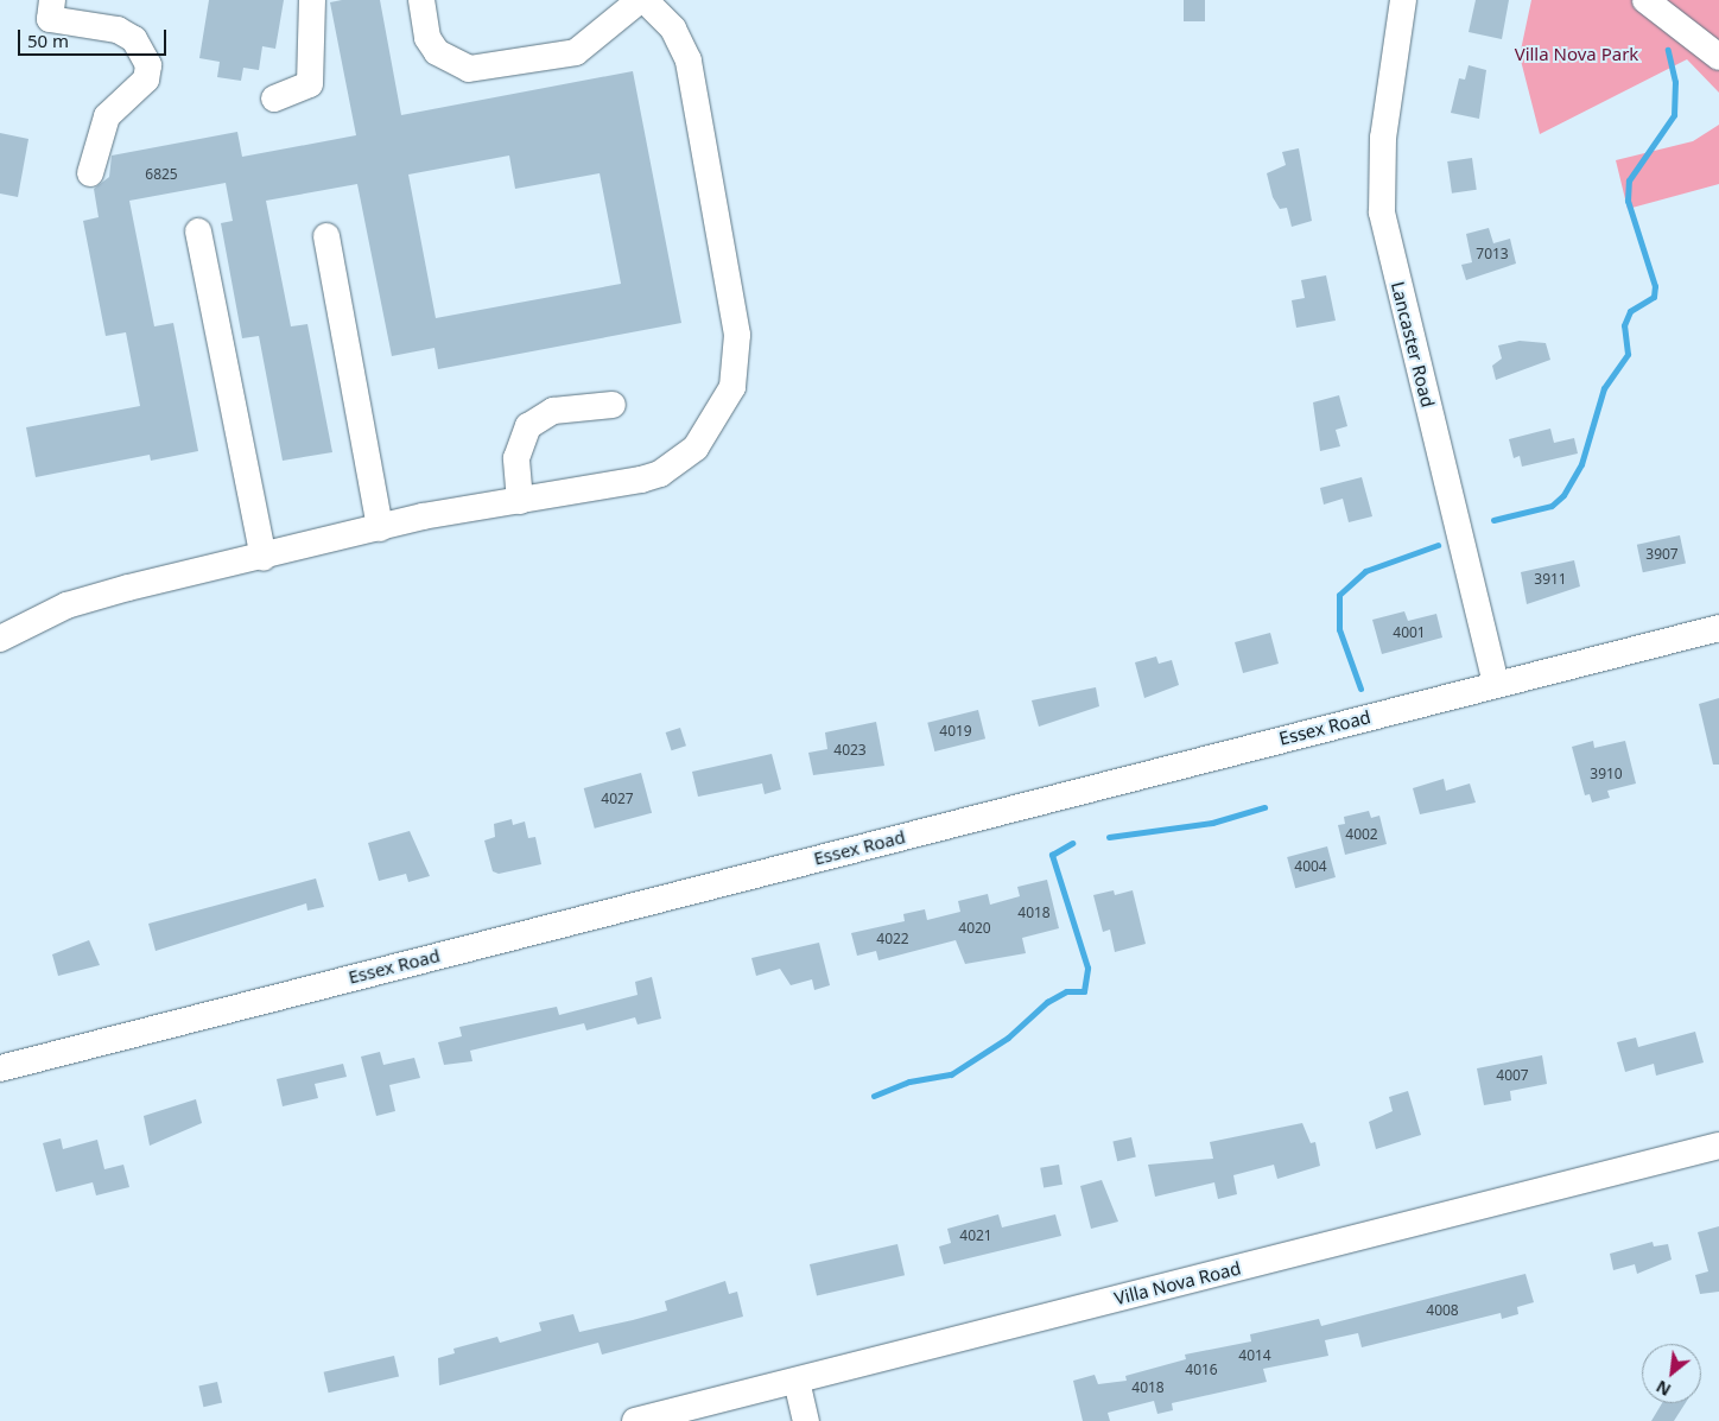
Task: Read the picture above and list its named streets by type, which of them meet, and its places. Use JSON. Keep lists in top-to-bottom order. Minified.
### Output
{"streets":{"street":["Lancaster Road","Essex Road","Villa Nova Road"]},"crossings":[["Lancaster Road","Essex Road"]],"parks":["Villa Nova Park"],"house_numbers":["6825","7013","3907","3911","4001","4019","4023","3910","4027","4002","4004","4018","4020","4022","4007","4021","4008","4014","4016","4018"],"scale_bar":"50 m","north":"bottom left"}
